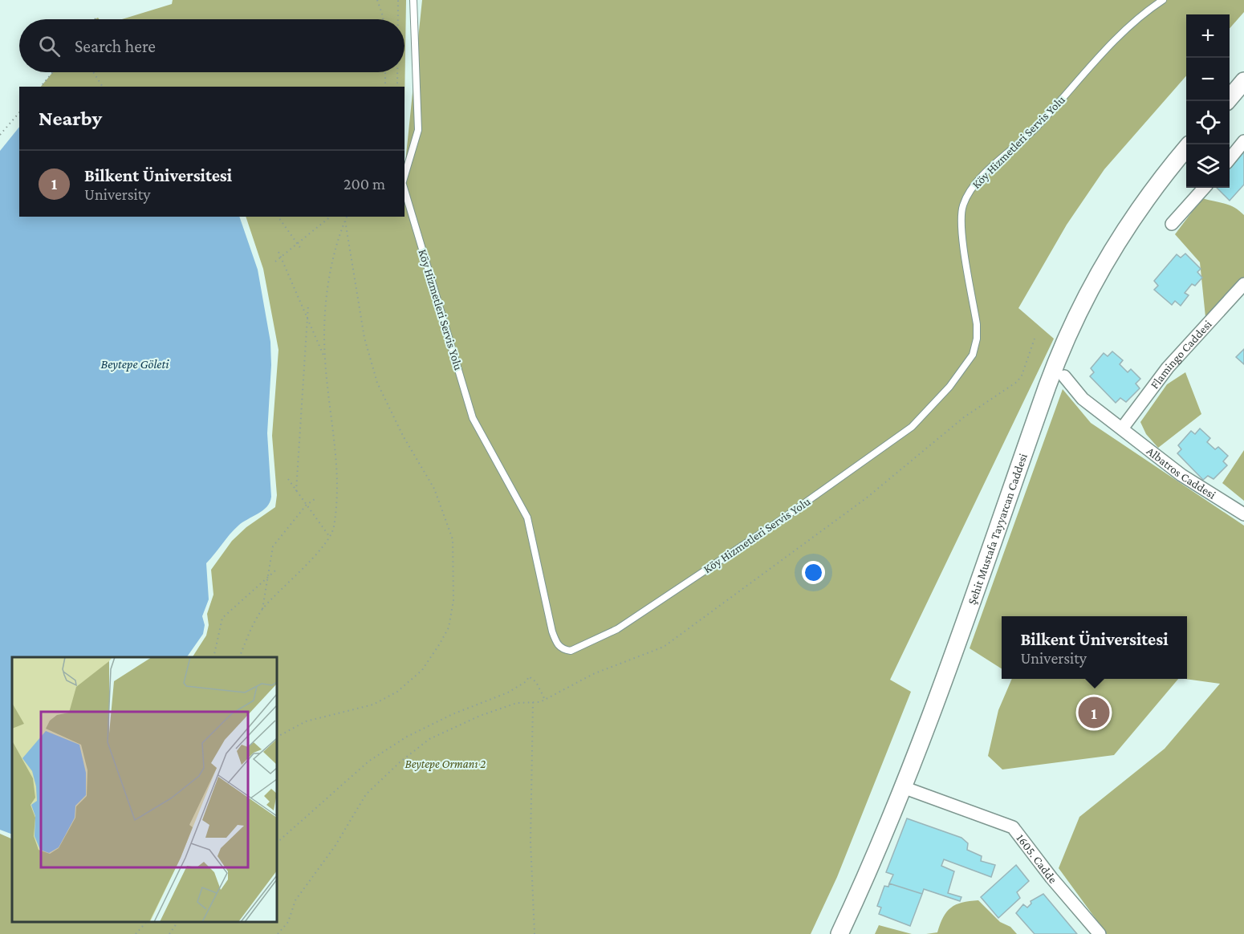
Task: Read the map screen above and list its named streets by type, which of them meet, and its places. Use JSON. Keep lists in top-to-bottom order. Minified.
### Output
{"streets":{"main road":["Şehit Mustafa Tayyarcan Caddesi"],"street":["Flamingo Caddesi","Albatros Caddesi","1605. Cadde"],"lane":["Köy Hizmetleri Servis Yolu"]},"crossings":[["Flamingo Caddesi","Albatros Caddesi"],["Şehit Mustafa Tayyarcan Caddesi","1605. Cadde"]],"water":["Beytepe Göleti"],"parks":["Beytepe Ormanı 2"],"page":{"map_buttons":["+","−"],"search":"Search here","heading":"Nearby","list":[{"mark":"1","name":"Bilkent Üniversitesi","note":"University","value":"200 m"}],"popup":["Bilkent Üniversitesi","University"],"pins":"1"}}
